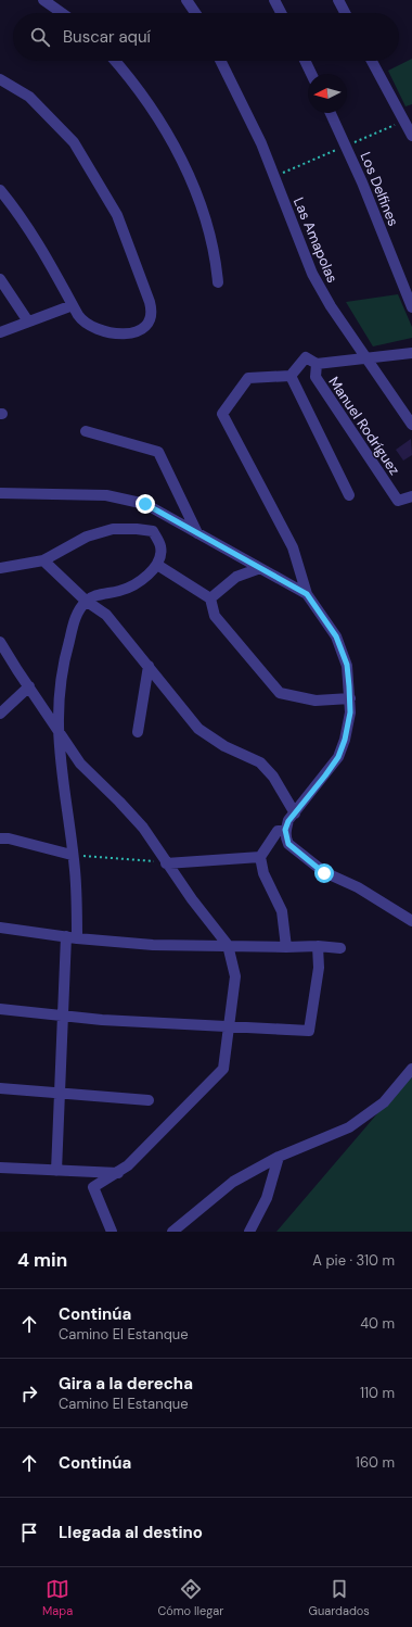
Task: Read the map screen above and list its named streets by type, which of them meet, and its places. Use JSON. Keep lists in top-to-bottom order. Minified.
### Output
{"streets":{"street":["Los Delfines","Las Amapolas","Manuel Rodríguez"]},"north":"left","page":{"search":"Buscar aquí","heading":["4 min","A pie · 310 m"],"list":[["Continúa","Camino El Estanque","40 m"],["Gira a la derecha","Camino El Estanque","110 m"],["Continúa","160 m"],"Llegada al destino"],"nav":["Mapa","Cómo llegar","Guardados"]}}
